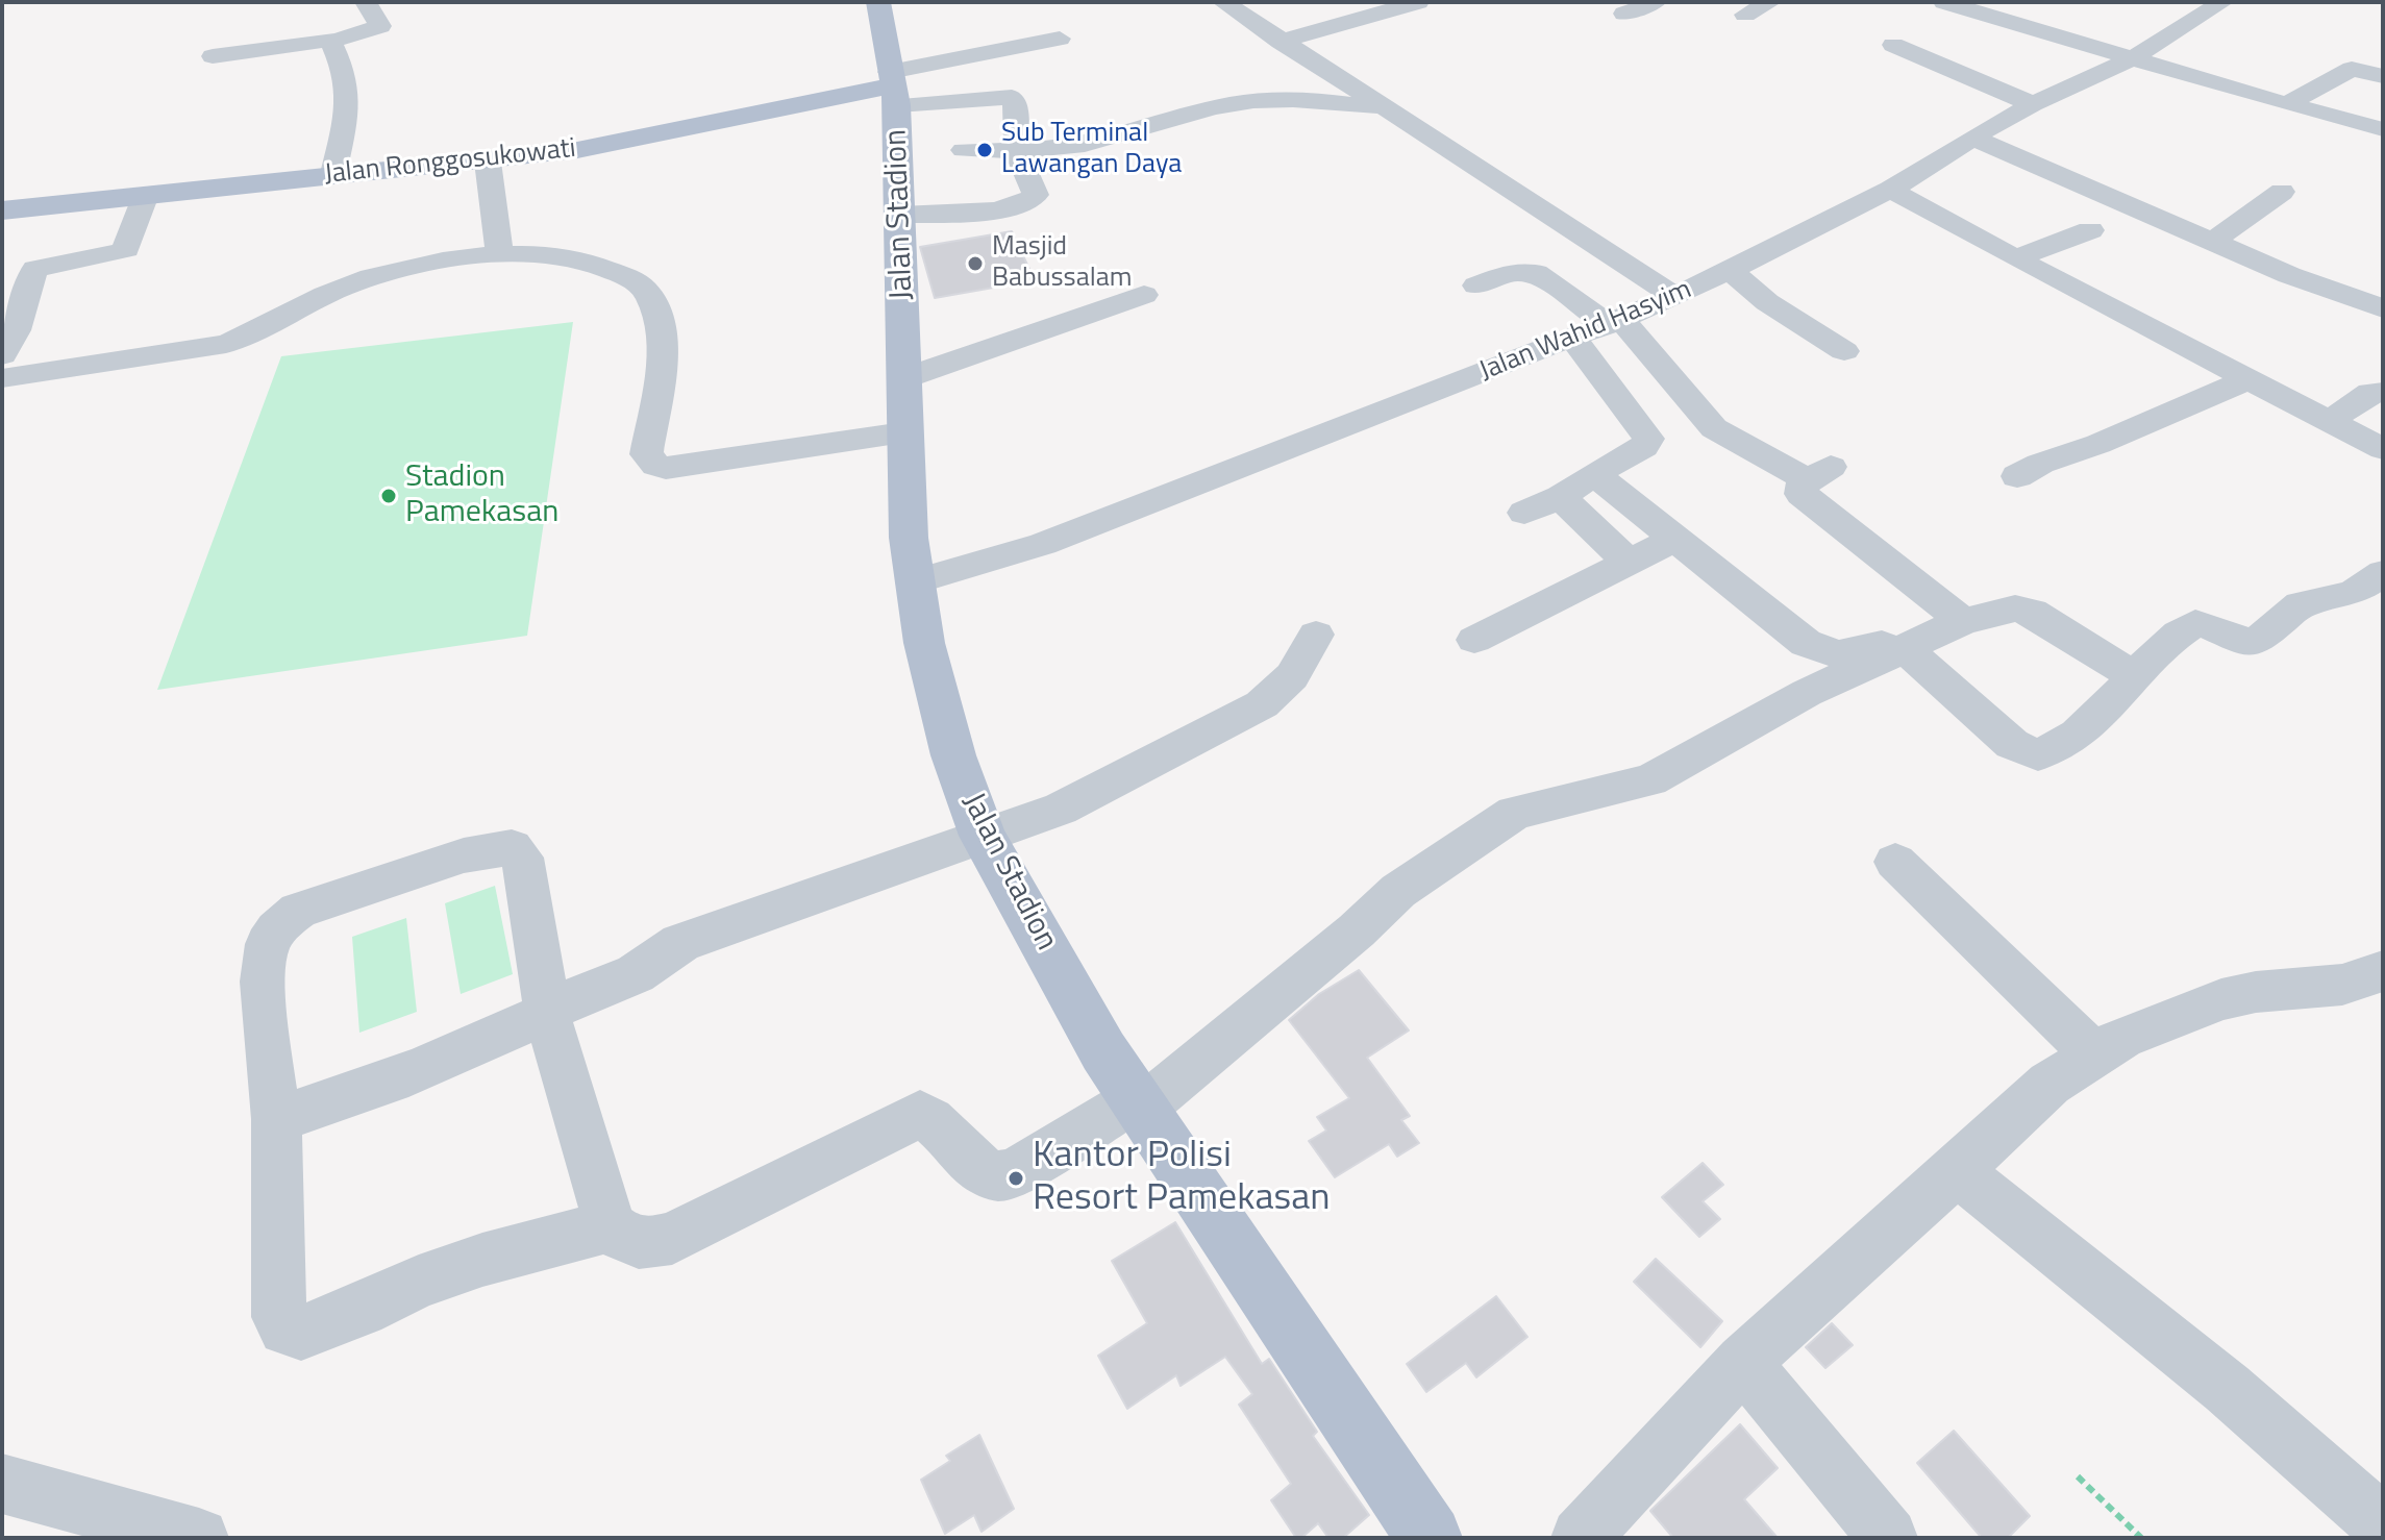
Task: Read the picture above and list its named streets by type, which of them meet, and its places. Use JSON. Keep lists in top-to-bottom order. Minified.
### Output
{"streets":{"main road":["Jalan Ronggosukowati","Jalan Stadion"],"street":["Jalan Wahid Hasyim"]},"crossings":[["Jalan Ronggosukowati","Jalan Stadion"],["Jalan Stadion","Jalan Wahid Hasyim"]],"places":["Sub Terminal Lawangan Daya","Masjid Babussalam","Stadion Pamekasan","Kantor Polisi Resort Pamekasan"]}
